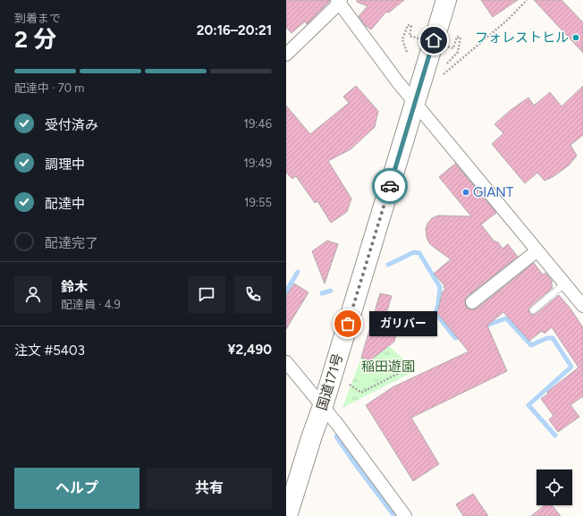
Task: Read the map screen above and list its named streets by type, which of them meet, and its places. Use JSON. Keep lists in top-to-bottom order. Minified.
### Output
{"streets":{"highway":["国道171号"]},"parks":["稲田遊園"],"places":["フォレストヒル","GIANT","ガリバー"],"page":{"heading":["2 分","到着まで","20:16–20:21"],"panel":["鈴木","配達員 · 4.9","注文 #5403","¥2,490"],"bar":"配達中 · 70 m","list":[["受付済み","19:46"],["調理中","19:49"],["配達中","19:55"],"配達完了"],"bubble":"ガリバー","buttons":["ヘルプ","共有"]}}
